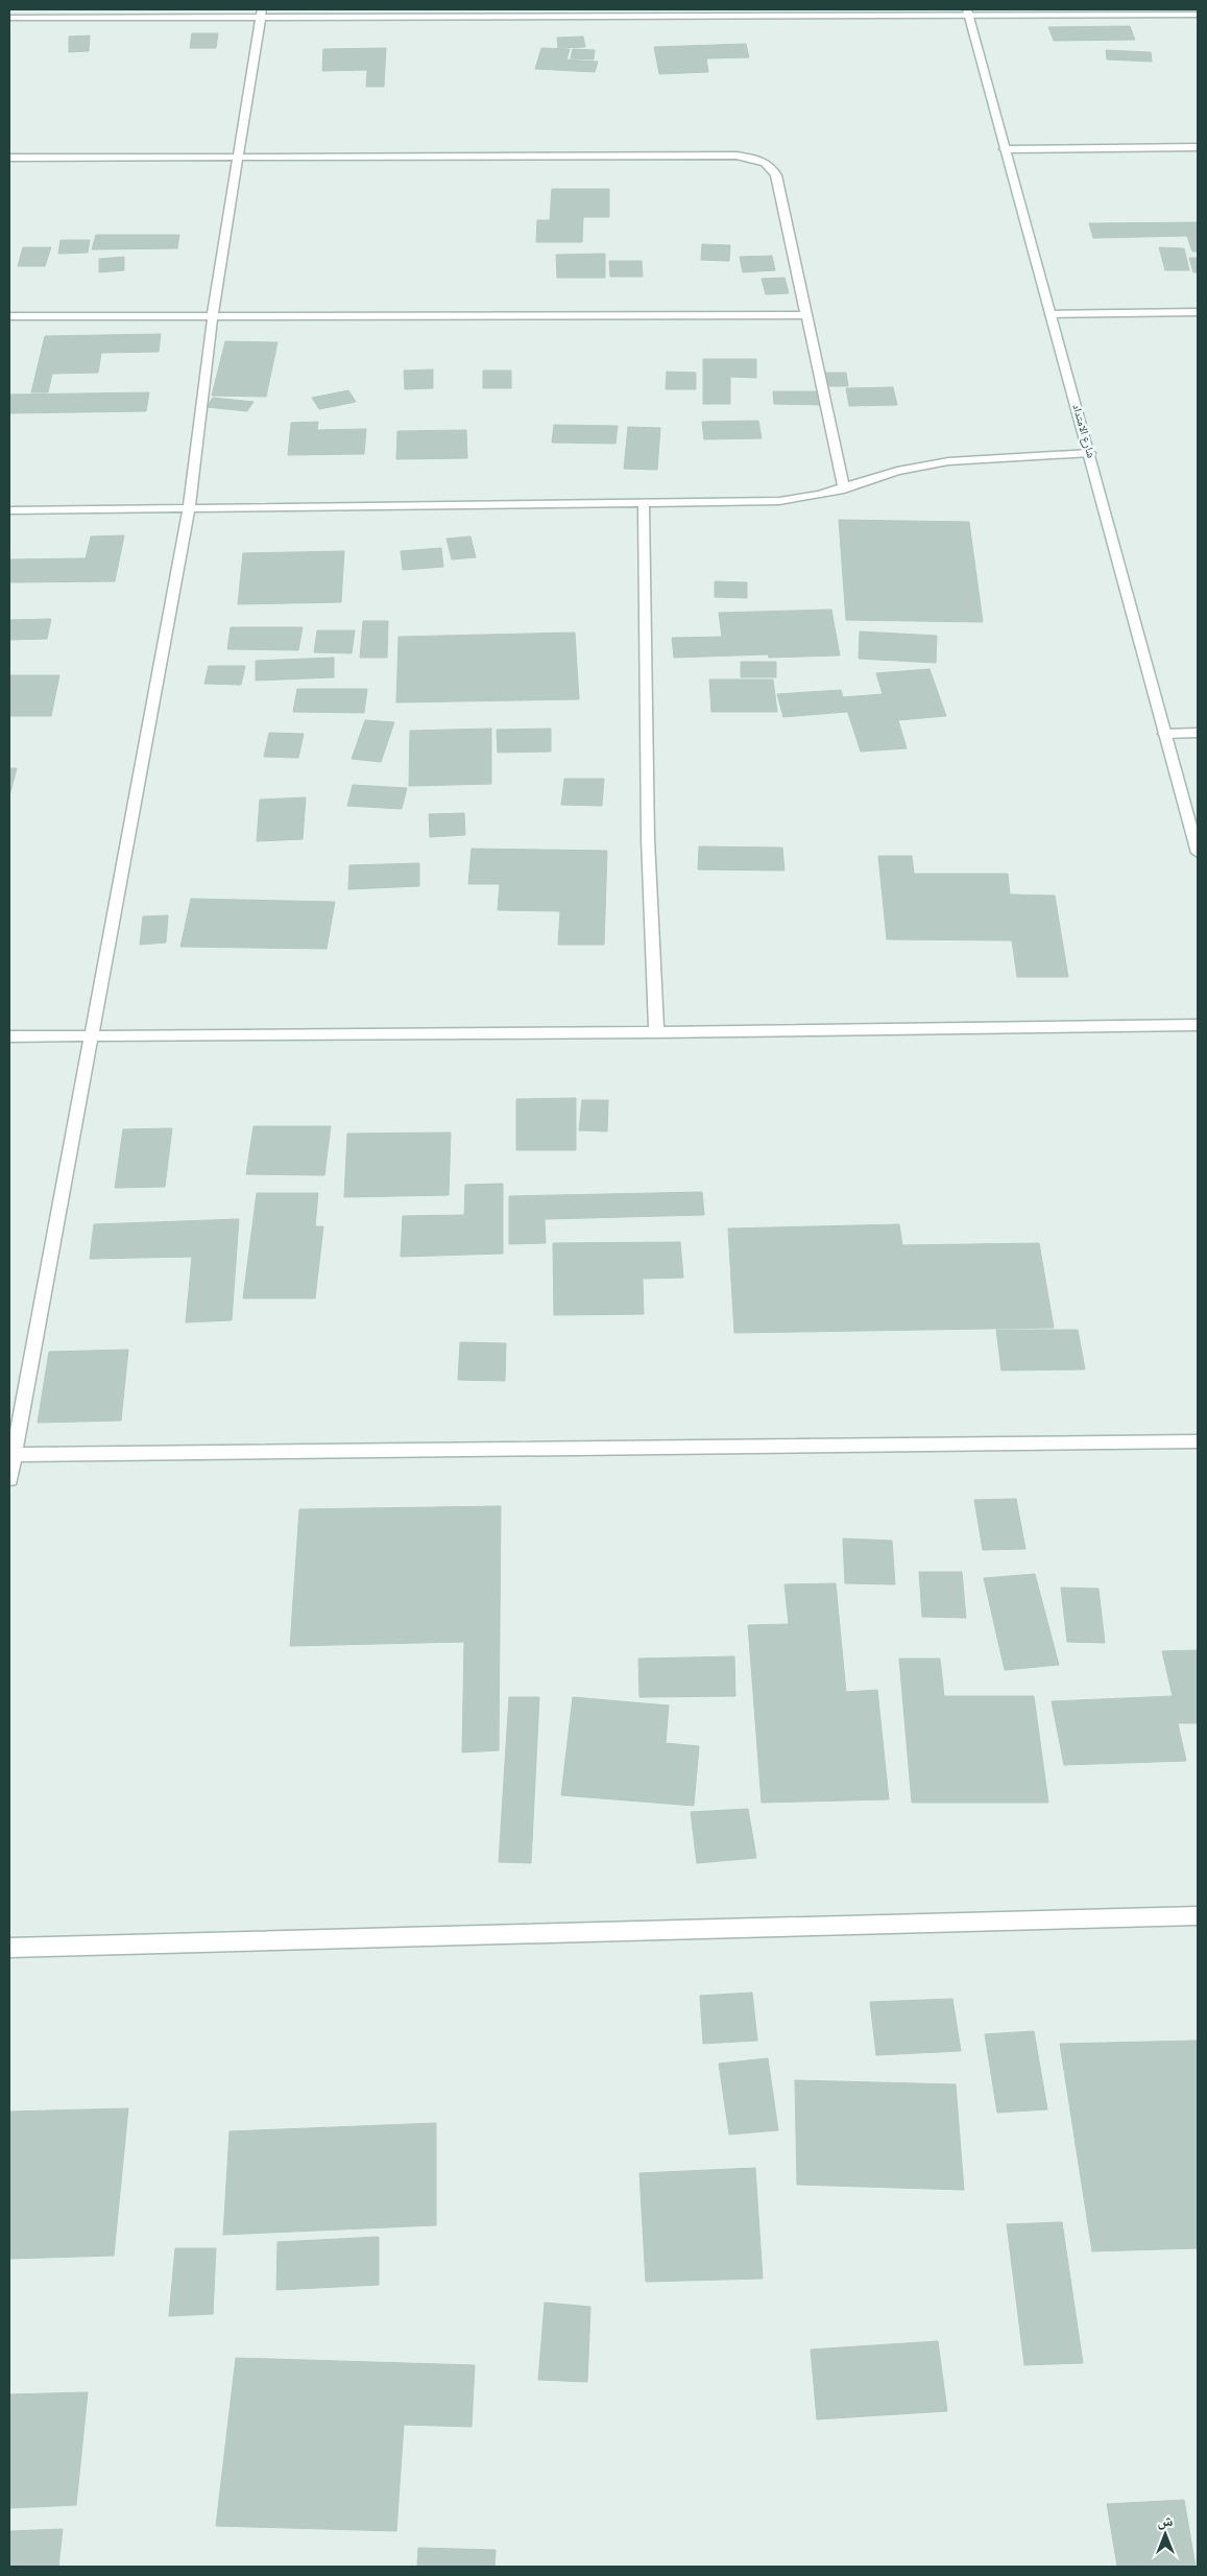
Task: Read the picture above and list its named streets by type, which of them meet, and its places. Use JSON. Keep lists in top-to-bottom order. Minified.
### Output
{"streets":{"street":["شارع الامتداد"]},"north":"top"}
